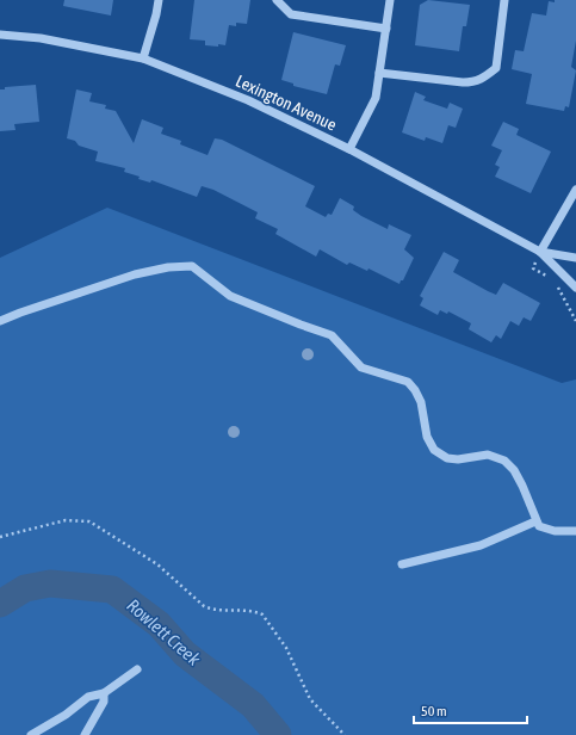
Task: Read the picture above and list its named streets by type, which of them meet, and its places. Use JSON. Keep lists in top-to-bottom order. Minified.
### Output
{"streets":{"street":["Lexington Avenue"]},"water":["Rowlett Creek"],"scale_bar":"50 m"}
